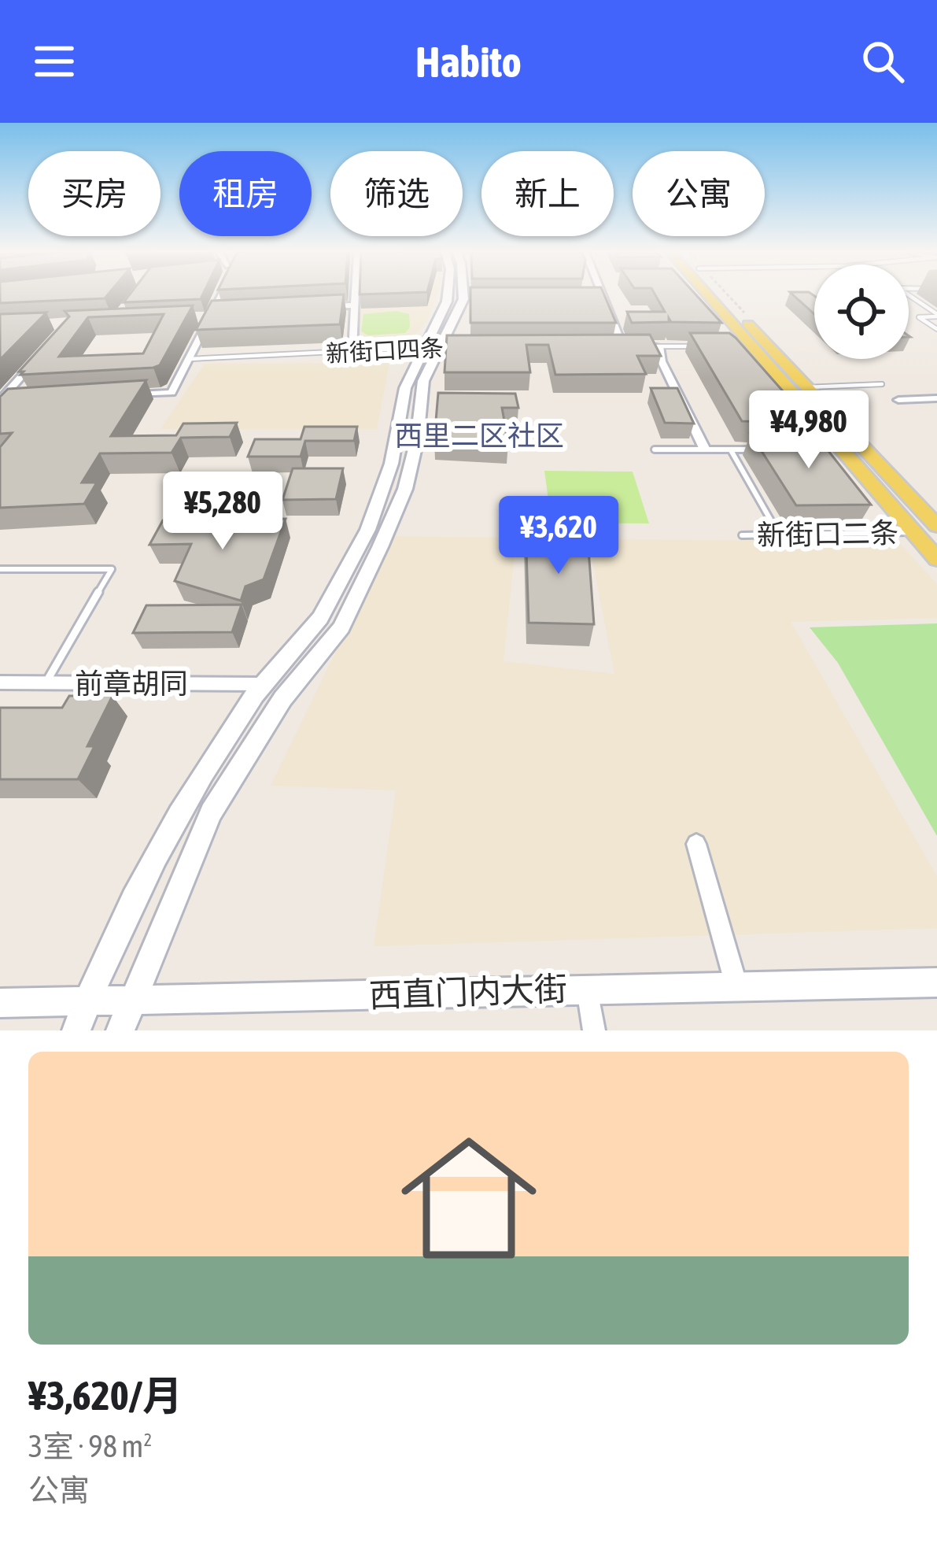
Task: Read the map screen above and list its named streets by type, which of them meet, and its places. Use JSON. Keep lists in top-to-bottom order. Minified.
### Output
{"streets":{"street":["前章胡同","西直门内大街"],"lane":["新街口四条","新街口二条"]},"districts":["西里二区社区"],"page":{"header":"Habito","chip":["买房","租房","筛选","新上","公寓"],"price":["¥4,980","¥5,280","¥3,620"],"list":[{"name":"¥3,620/月","note":"3室 · 98 m² · 公寓"}]}}
